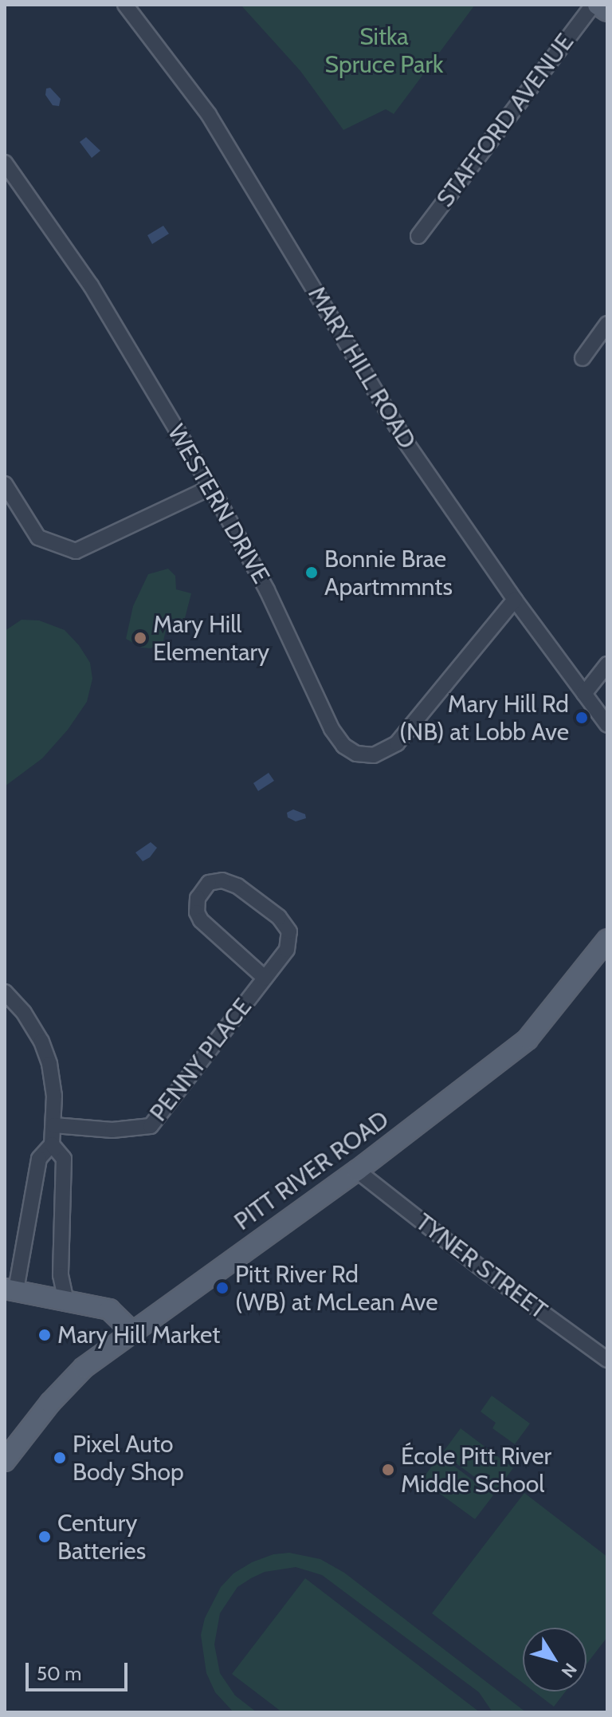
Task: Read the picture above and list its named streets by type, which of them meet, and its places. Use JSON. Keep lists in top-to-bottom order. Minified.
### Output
{"streets":{"main road":["PITT RIVER ROAD"],"street":["STAFFORD AVENUE","MARY HILL ROAD","WESTERN DRIVE","PENNY PLACE","TYNER STREET"]},"crossings":[["MARY HILL ROAD","WESTERN DRIVE"],["PITT RIVER ROAD","TYNER STREET"]],"parks":["Sitka Spruce Park"],"places":["Bonnie Brae Apartmmnts","Mary Hill Elementary","Mary Hill Rd (NB) at Lobb Ave","Pitt River Rd (WB) at McLean Ave","Mary Hill Market","Pixel Auto Body Shop","École Pitt River Middle School","Century Batteries"],"scale_bar":"50 m","north":"bottom right"}
